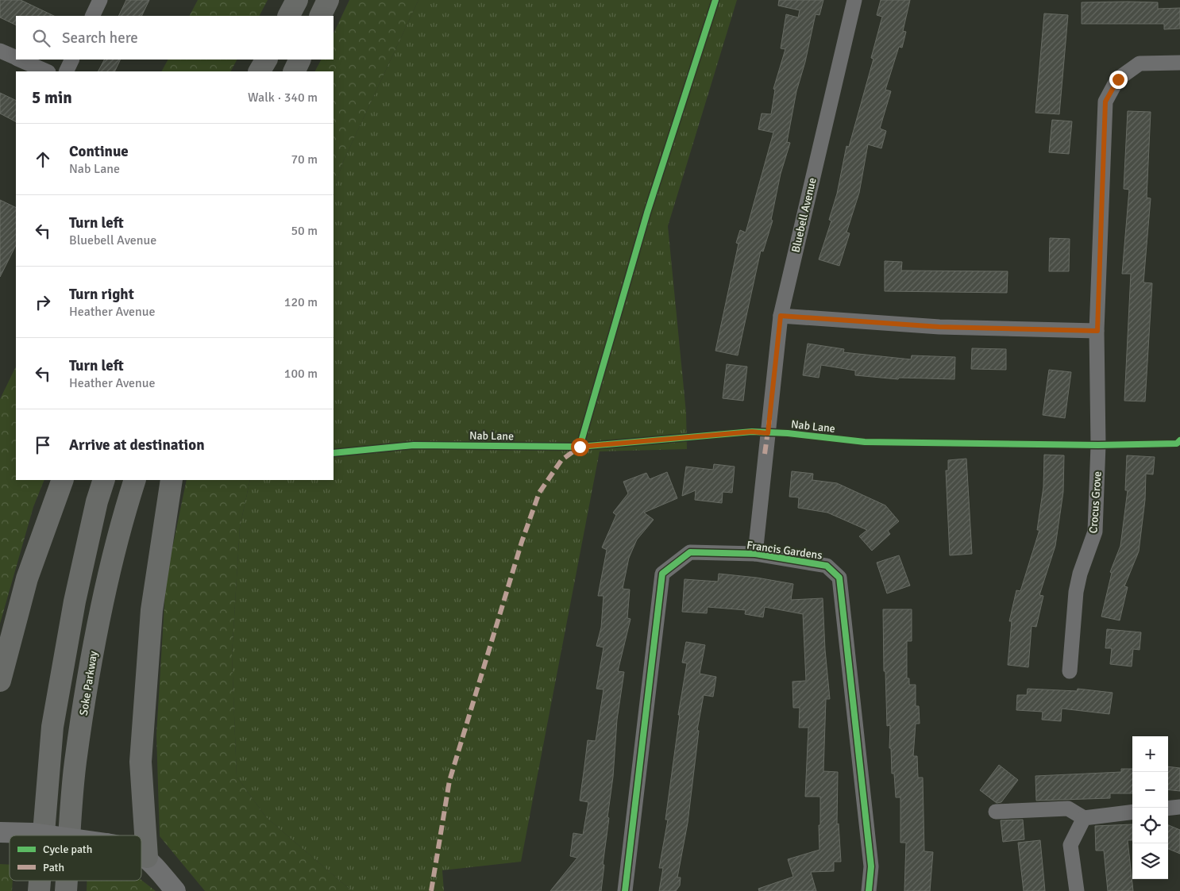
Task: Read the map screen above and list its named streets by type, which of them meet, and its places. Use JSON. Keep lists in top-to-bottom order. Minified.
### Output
{"streets":{"highway":["Soke Parkway"],"street":["Bluebell Avenue","Crocus Grove","Francis Gardens"],"cycle path":["Nab Lane"]},"crossings":[["Bluebell Avenue","Francis Gardens"]],"legend":["Cycle path","Path"],"page":{"search":"Search here","heading":["5 min","Walk · 340 m"],"list":[["Continue","Nab Lane","70 m"],["Turn left","Bluebell Avenue","50 m"],["Turn right","Heather Avenue","120 m"],["Turn left","Heather Avenue","100 m"],"Arrive at destination"],"map_buttons":["+","−"]}}
